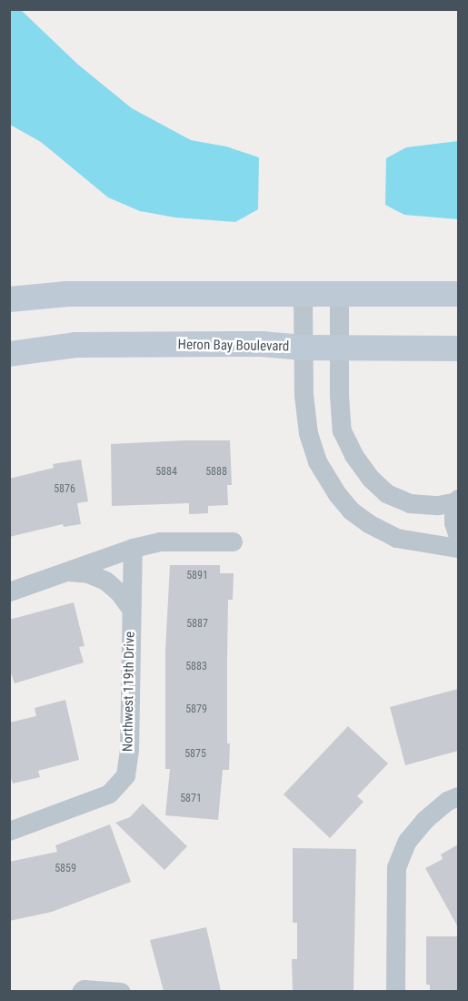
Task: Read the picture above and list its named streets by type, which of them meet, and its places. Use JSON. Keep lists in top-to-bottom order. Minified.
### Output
{"streets":{"street":["Heron Bay Boulevard","Northwest 119th Drive"]},"house_numbers":["5884","5888","5876","5891","5887","5883","5879","5875","5871","5859"]}
